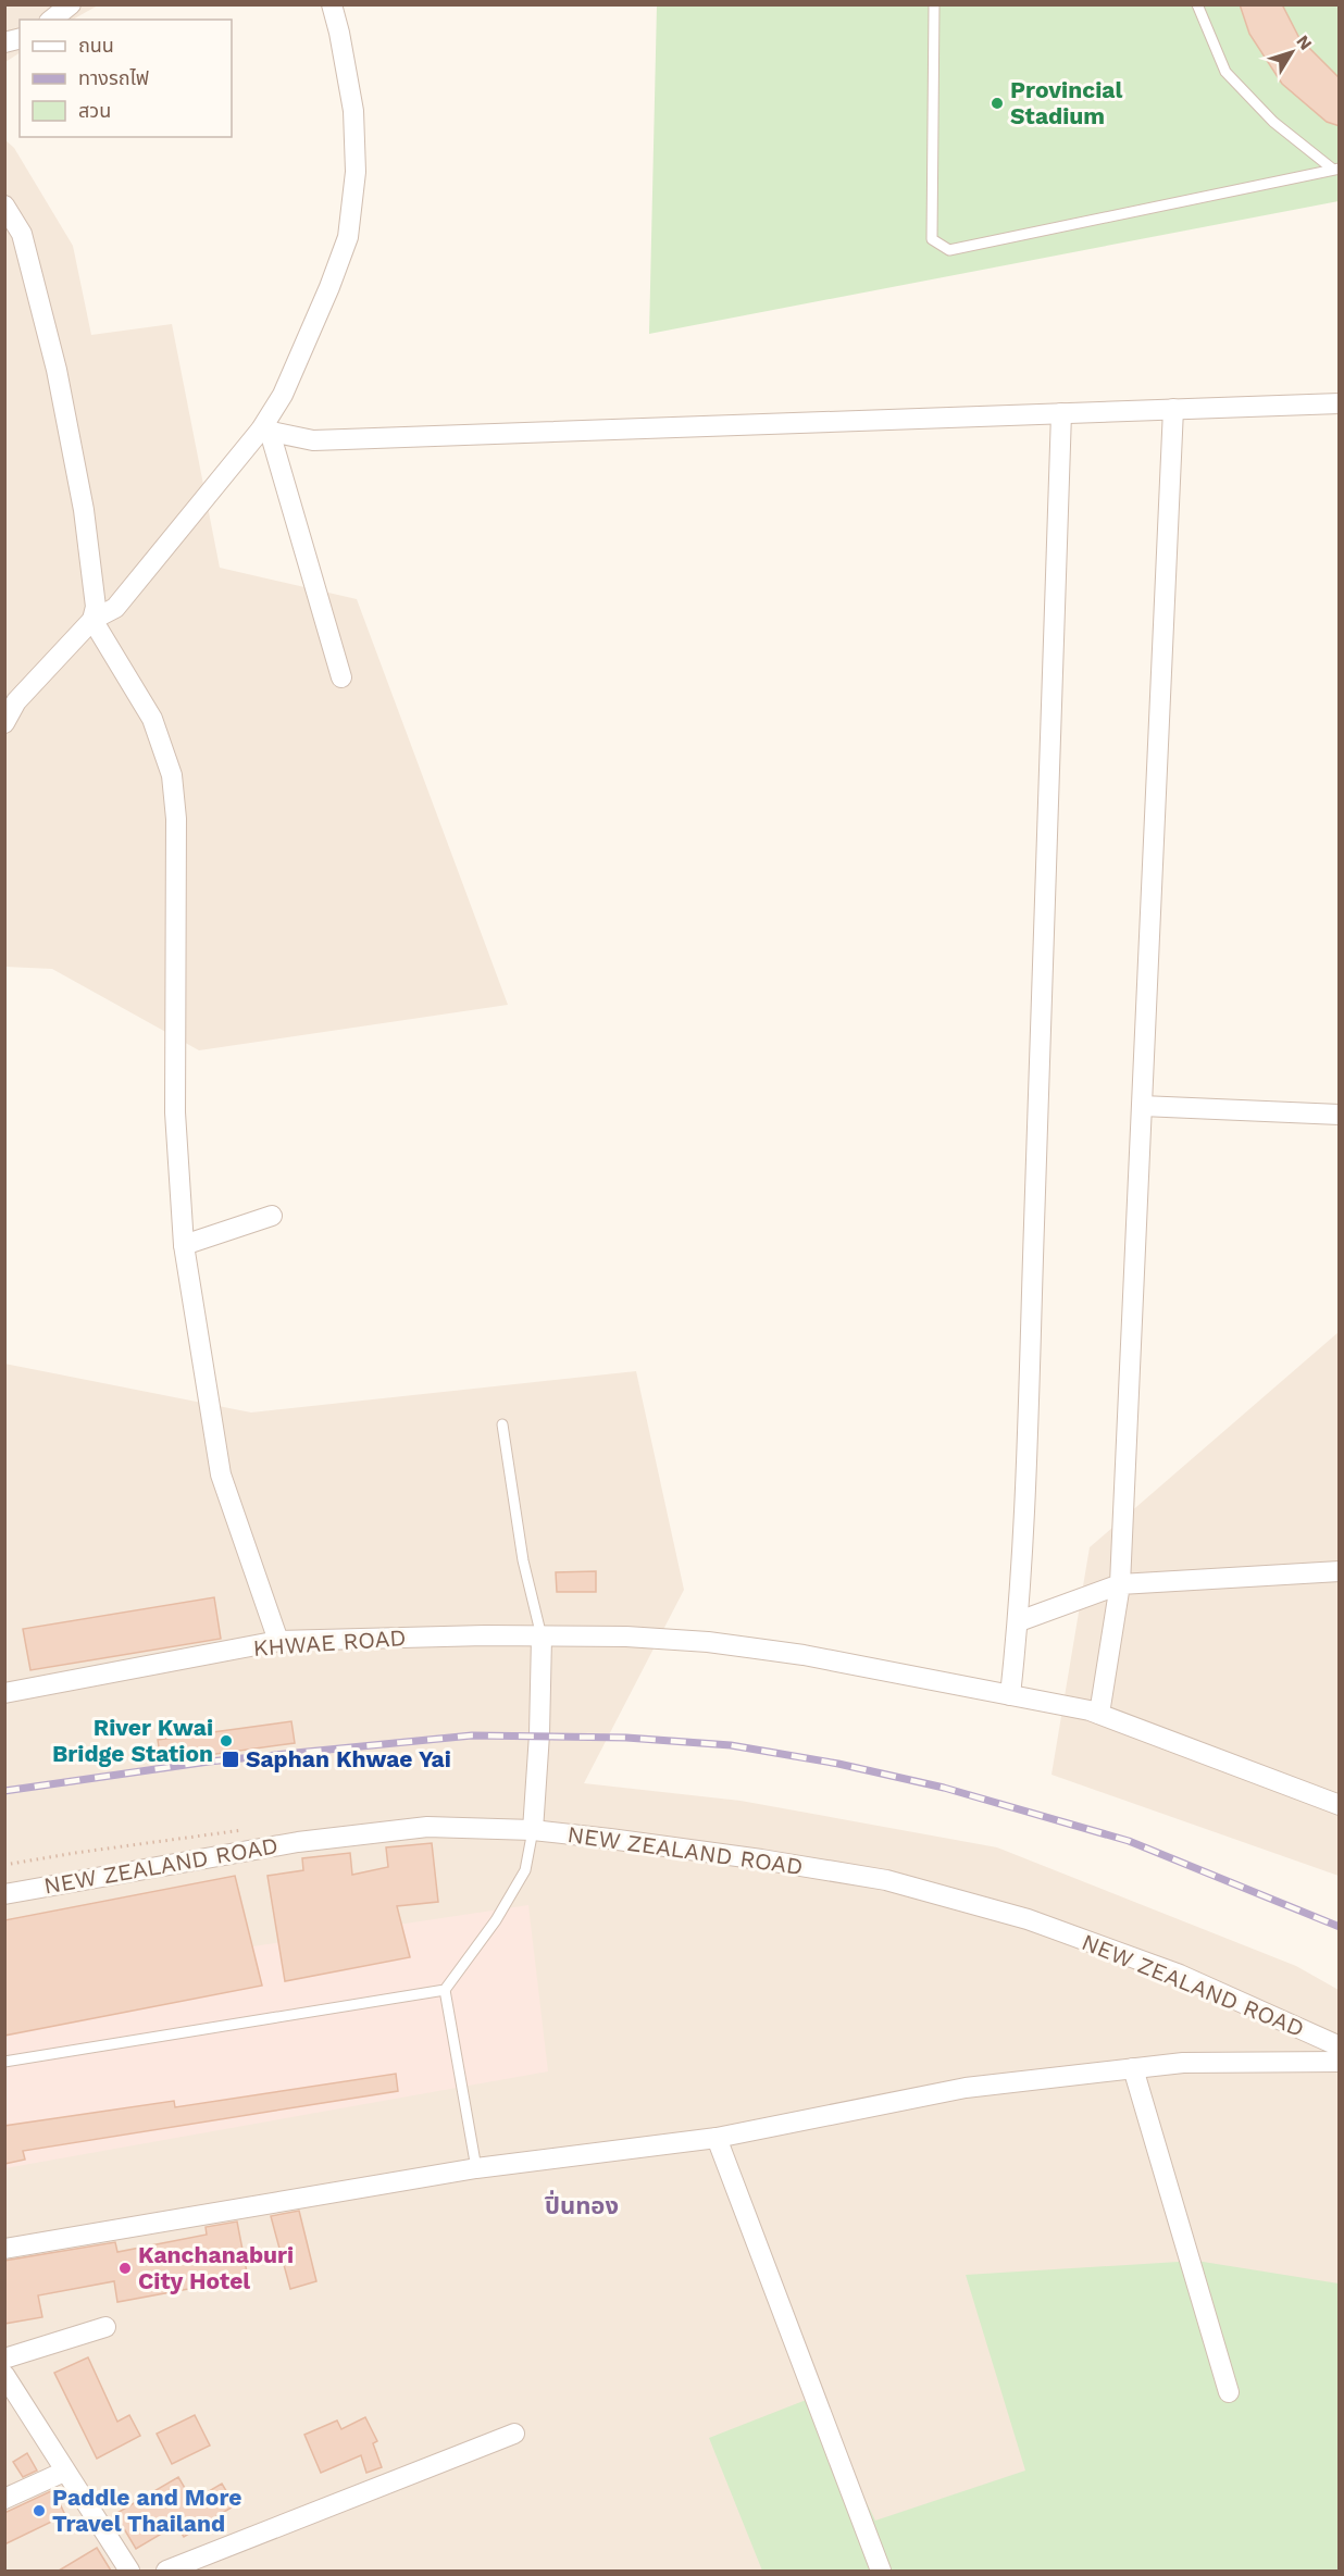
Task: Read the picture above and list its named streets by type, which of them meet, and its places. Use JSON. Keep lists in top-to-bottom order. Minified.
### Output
{"streets":{"street":["KHWAE ROAD","NEW ZEALAND ROAD"]},"districts":["ปิ่นทอง"],"places":{"other":["Provincial Stadium","River Kwai Bridge Station","Kanchanaburi City Hotel","Paddle and More Travel Thailand"],"transit":["Saphan Khwae Yai"]},"legend":["ถนน","ทางรถไฟ","สวน"],"north":"top right"}
